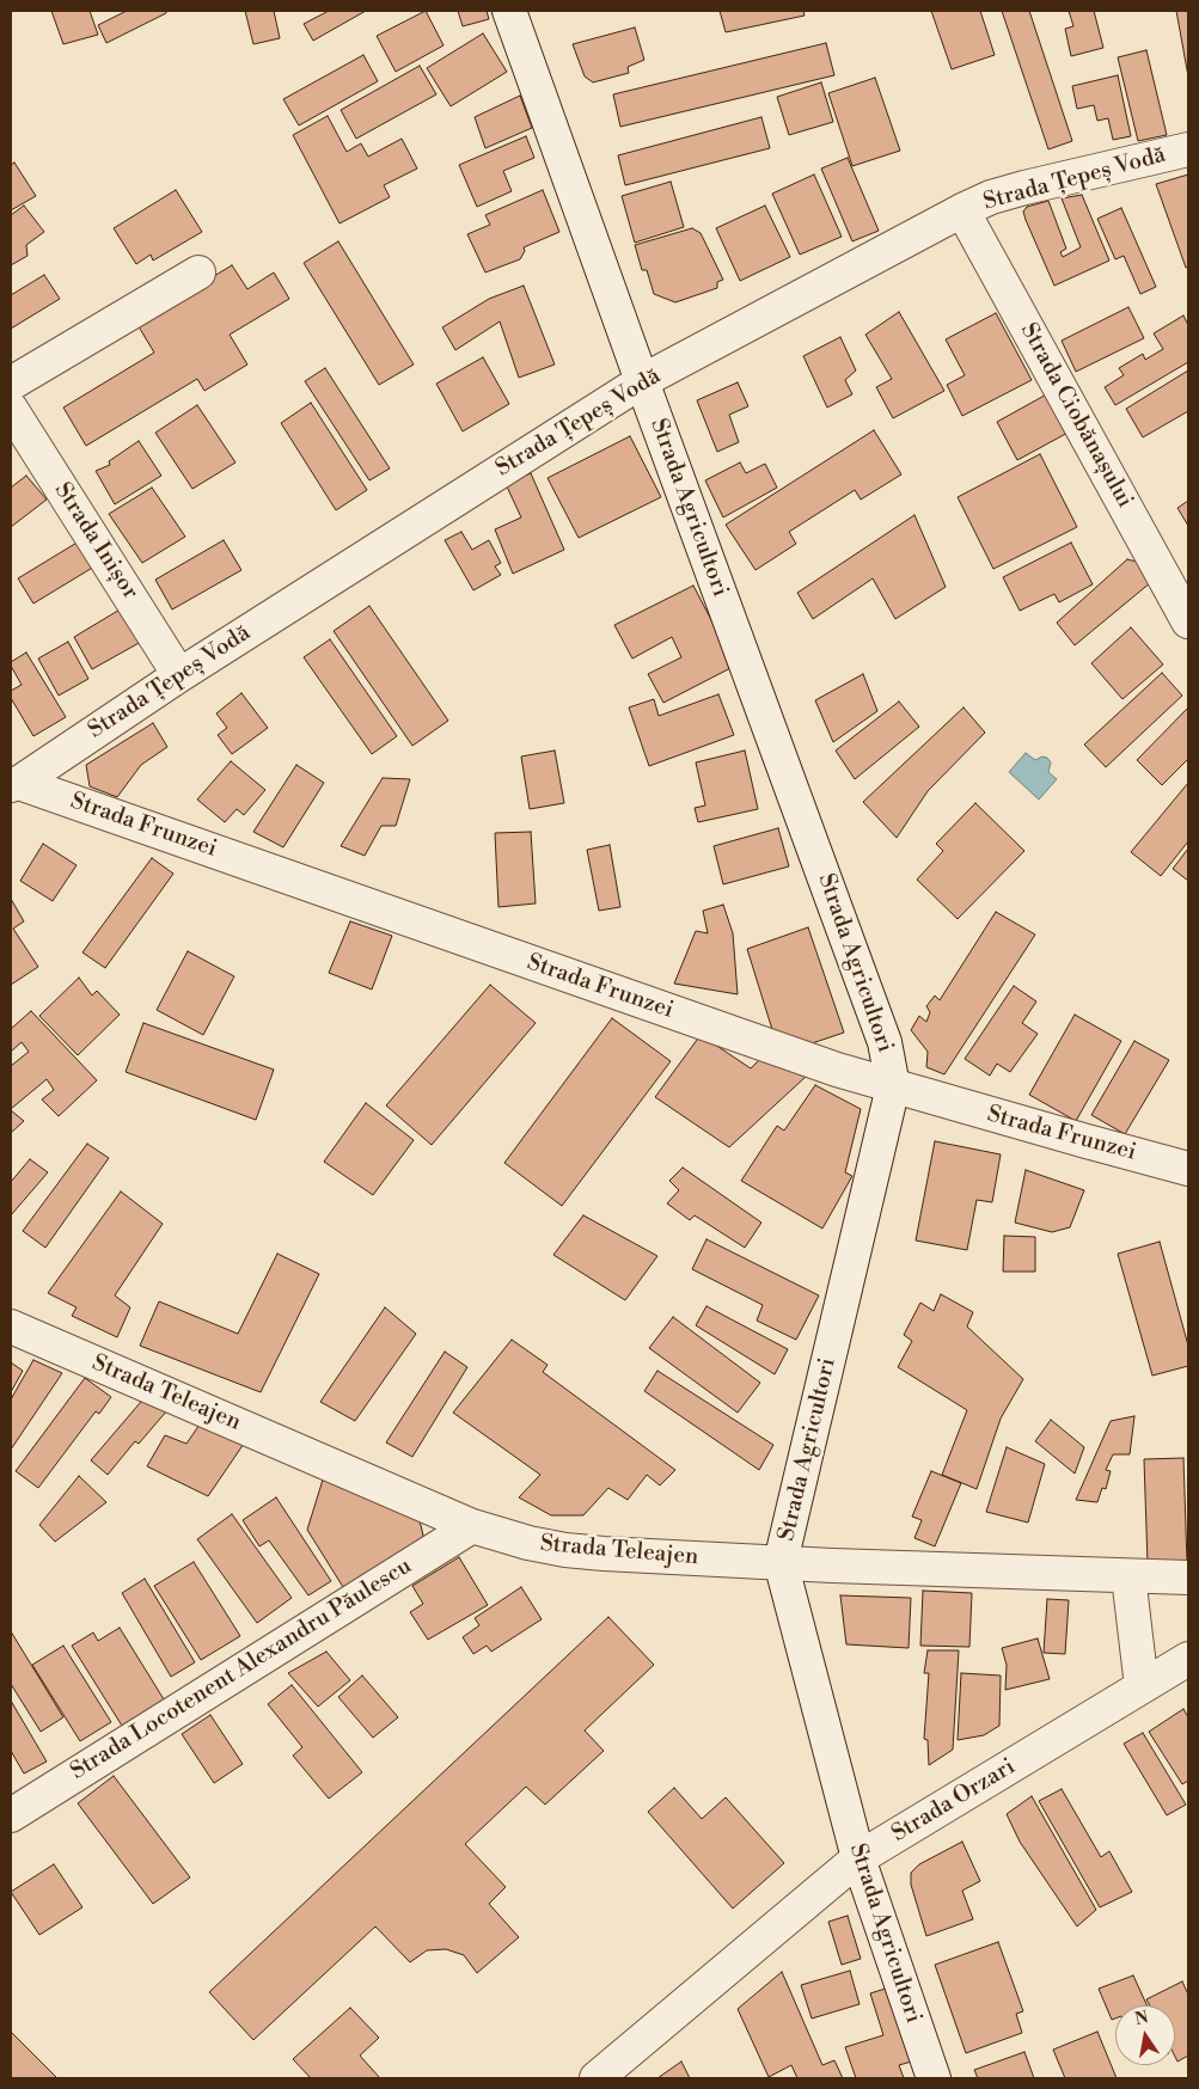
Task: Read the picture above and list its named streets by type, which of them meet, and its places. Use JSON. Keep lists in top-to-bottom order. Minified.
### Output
{"streets":{"street":["Strada Țepeș Vodă","Strada Ciobănașului","Strada Agricultori","Strada Inișor","Strada Frunzei","Strada Teleajen","Strada Locotenent Alexandru Păulescu","Strada Orzari"]},"crossings":[["Strada Țepeș Vodă","Strada Ciobănașului"],["Strada Țepeș Vodă","Strada Agricultori"],["Strada Țepeș Vodă","Strada Inișor"],["Strada Țepeș Vodă","Strada Frunzei"],["Strada Agricultori","Strada Frunzei"],["Strada Agricultori","Strada Teleajen"],["Strada Agricultori","Strada Orzari"],["Strada Teleajen","Strada Locotenent Alexandru Păulescu"]],"north":"top"}
